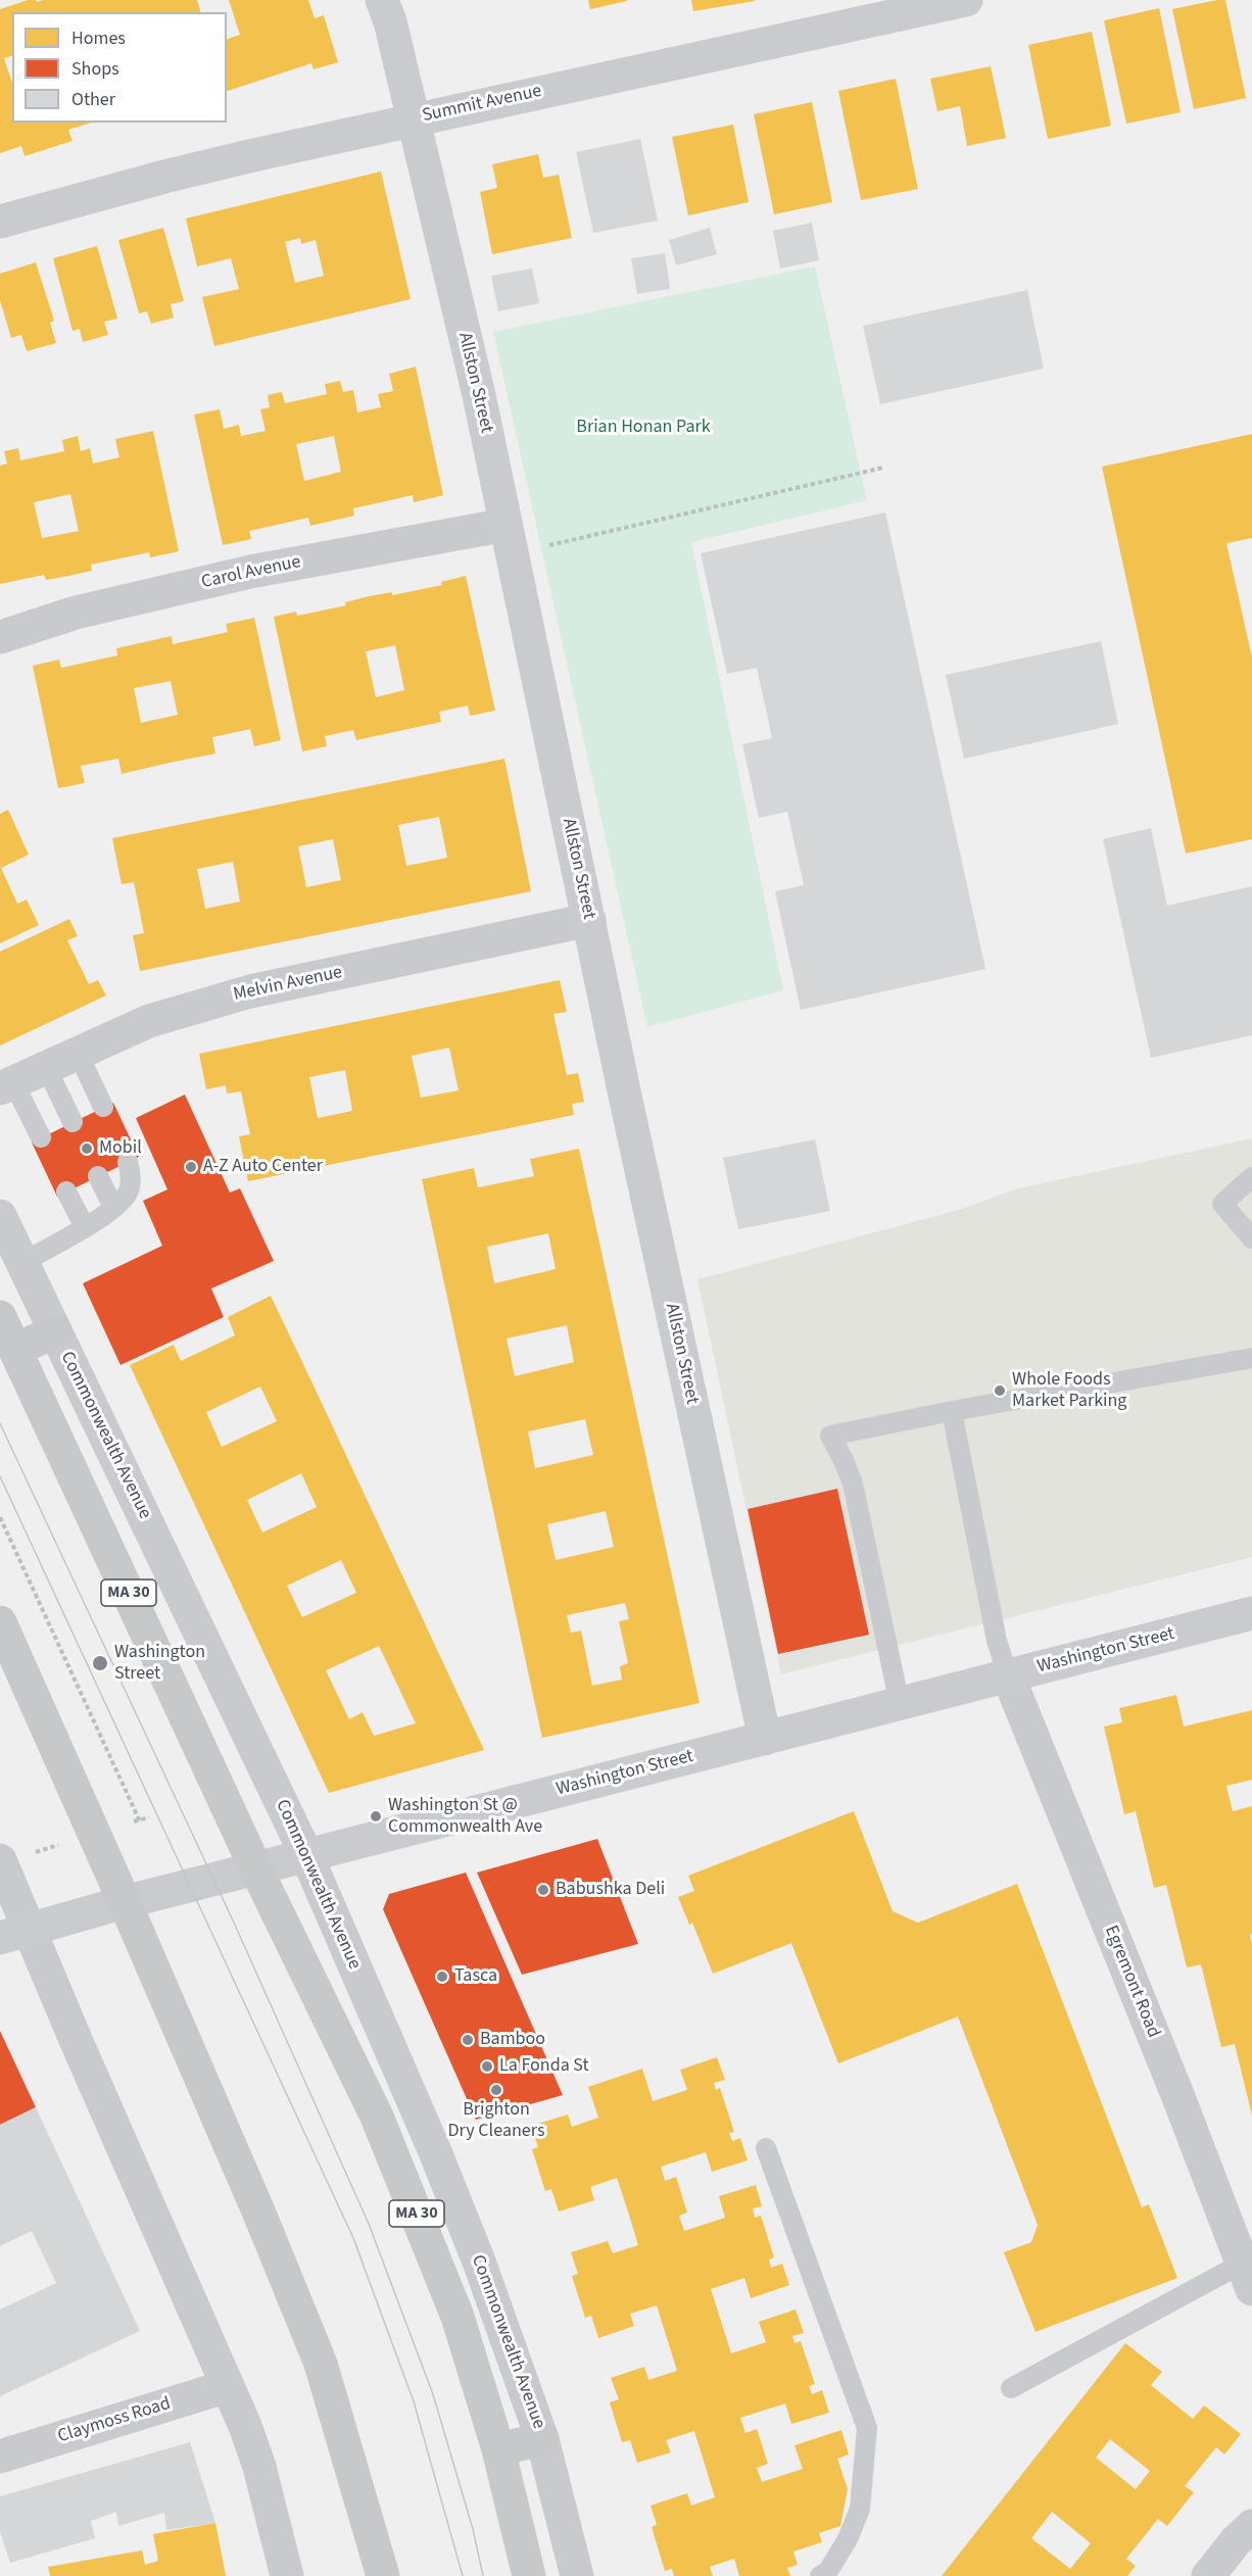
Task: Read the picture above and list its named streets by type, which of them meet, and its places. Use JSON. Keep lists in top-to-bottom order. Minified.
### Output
{"streets":{"main road":["Commonwealth Avenue","MA 30"],"street":["Summit Avenue","Allston Street","Carol Avenue","Melvin Avenue","Washington Street","Egremont Road","Claymoss Road"]},"crossings":[["Summit Avenue","Allston Street"],["Allston Street","Carol Avenue"],["Allston Street","Melvin Avenue"],["Allston Street","Washington Street"],["Commonwealth Avenue","Washington Street"],["Washington Street","Egremont Road"]],"parks":["Brian Honan Park"],"places":["Mobil","A-Z Auto Center","Whole Foods Market Parking","Washington Street","Washington St @ Commonwealth Ave","Babushka Deli","Tasca","Bamboo","La Fonda St","Brighton Dry Cleaners"],"legend":["Homes","Shops","Other"]}
